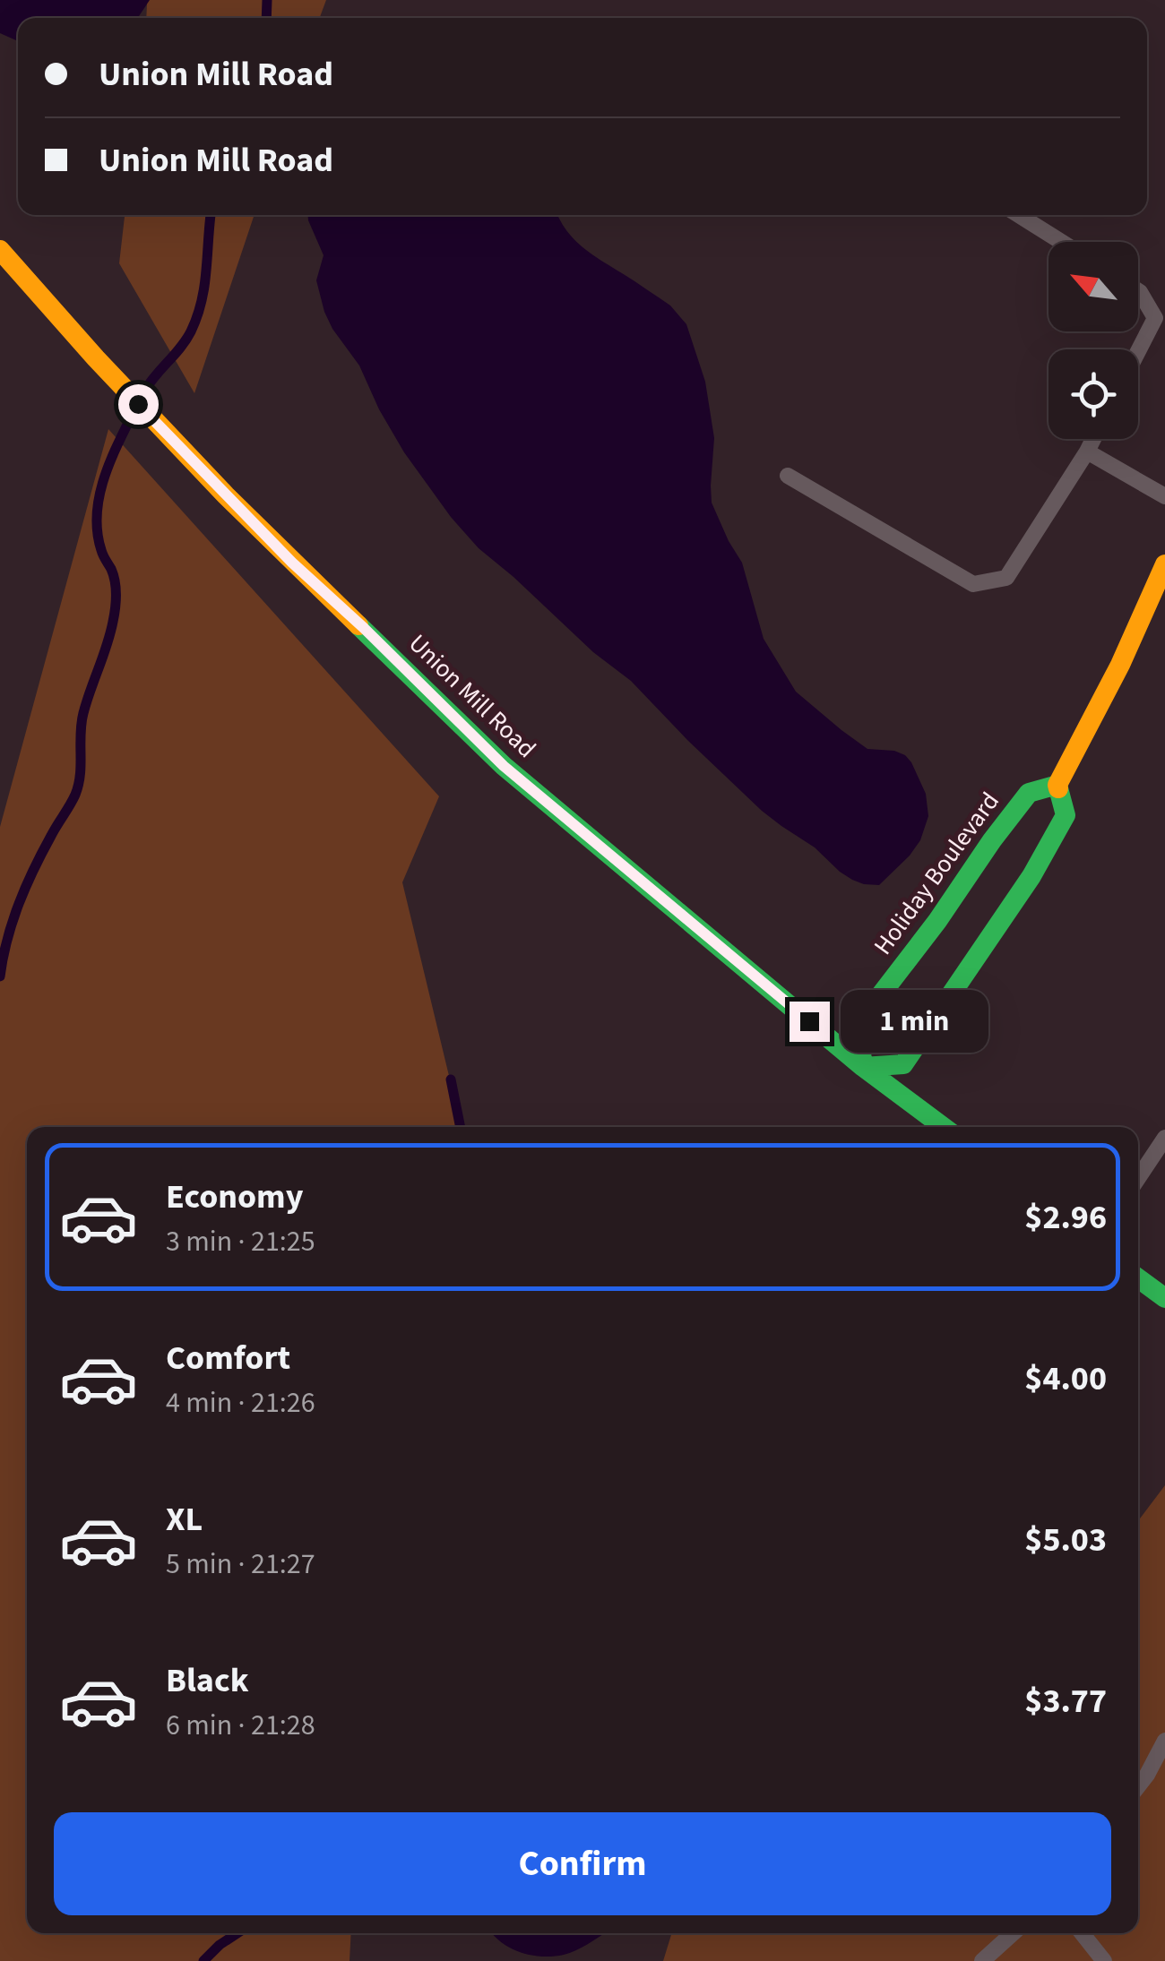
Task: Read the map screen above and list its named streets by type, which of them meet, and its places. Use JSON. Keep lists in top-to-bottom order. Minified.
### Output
{"streets":{"street":["Union Mill Road","Holiday Boulevard"]},"crossings":[["Union Mill Road","Holiday Boulevard"]],"north":"top left","page":{"banner":["Union Mill Road","Union Mill Road"],"bubble":"1 min","list":[{"name":"Economy","note":"3 min · 21:25","value":"$2.96"},{"name":"Comfort","note":"4 min · 21:26","value":"$4.00"},{"name":"XL","note":"5 min · 21:27","value":"$5.03"},{"name":"Black","note":"6 min · 21:28","value":"$3.77"}],"buttons":"Confirm"}}
